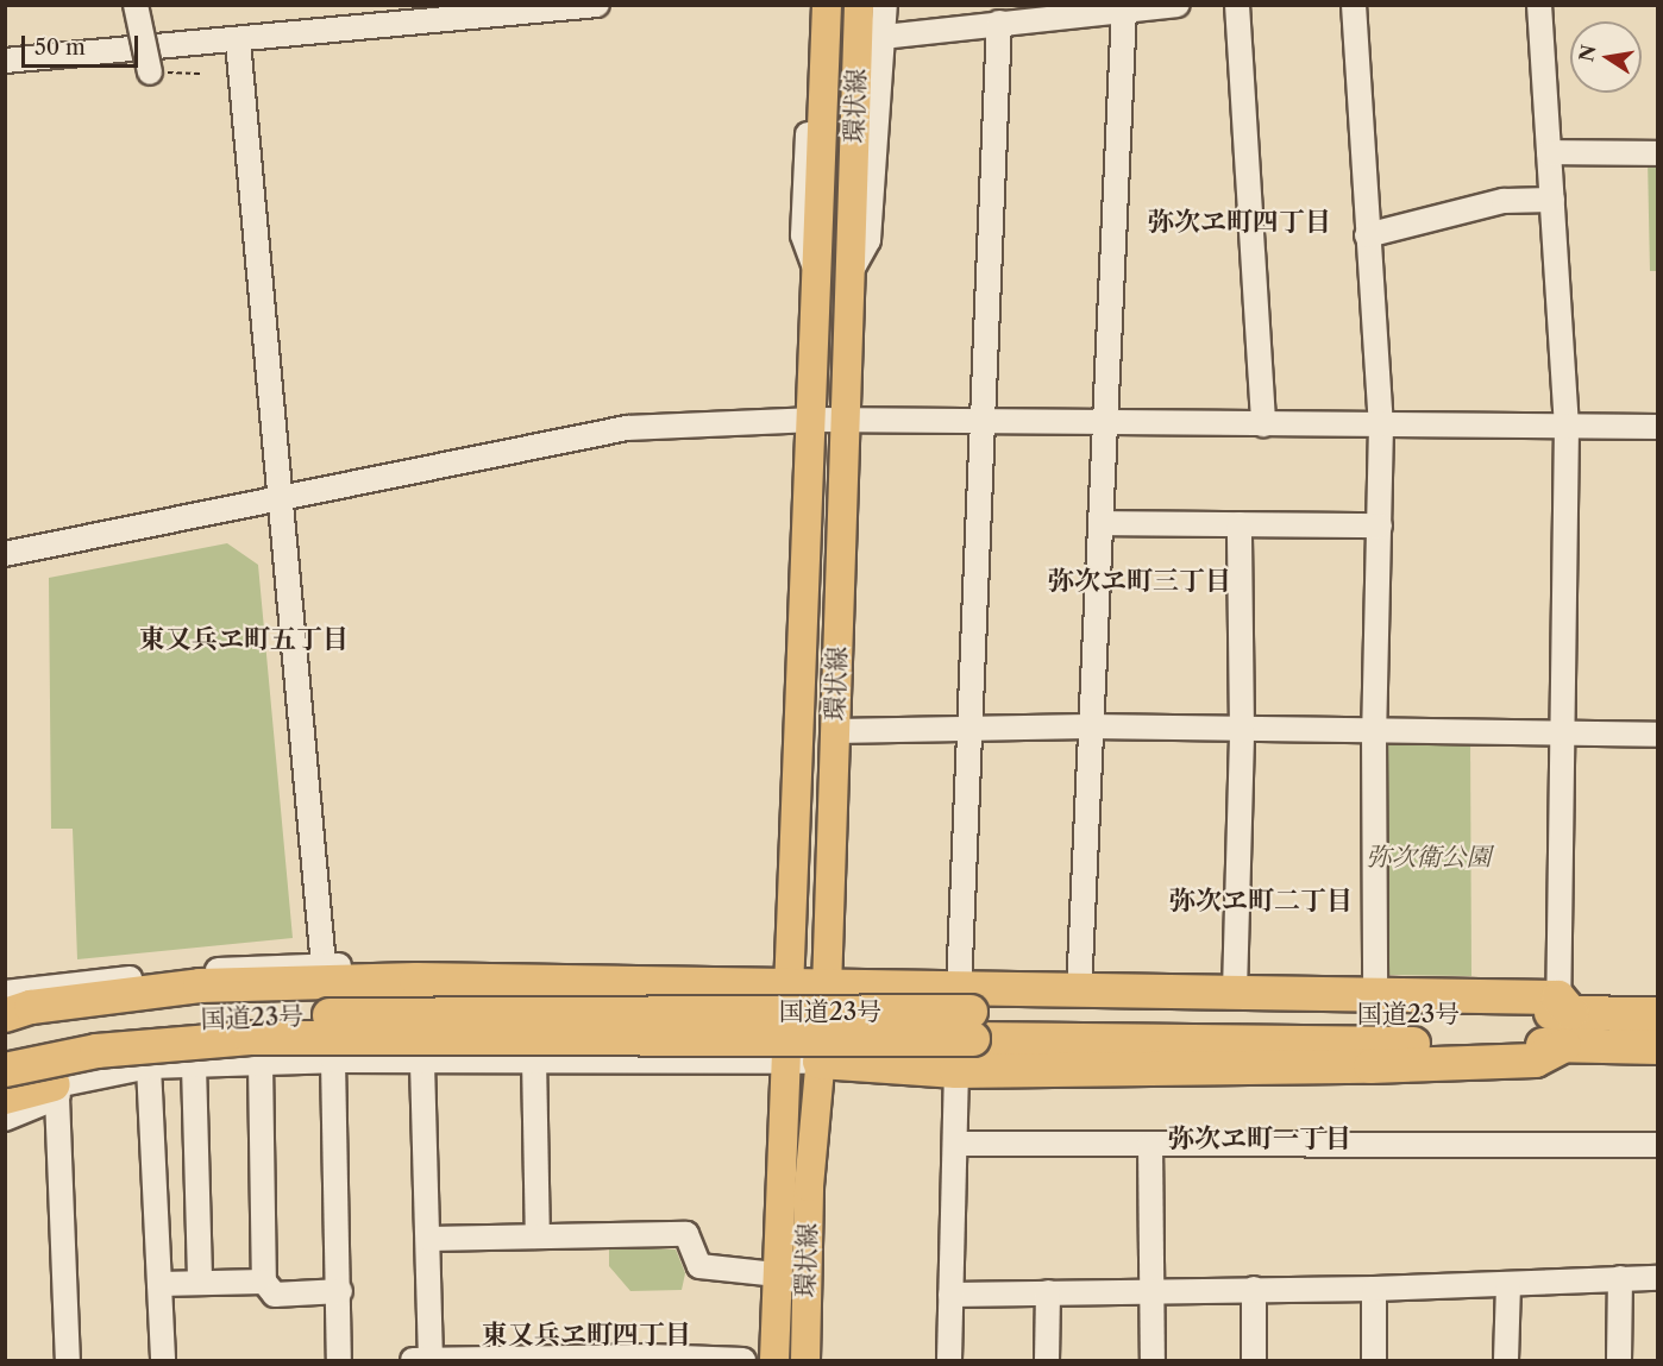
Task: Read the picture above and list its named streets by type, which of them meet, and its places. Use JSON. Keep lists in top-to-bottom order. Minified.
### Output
{"streets":{"highway":["国道23号"],"main road":["環状線"]},"districts":["弥次ヱ町四丁目","弥次ヱ町三丁目","東又兵ヱ町五丁目","弥次ヱ町二丁目","弥次ヱ町一丁目","東又兵ヱ町四丁目"],"parks":["弥次衛公園"],"scale_bar":"50 m","north":"left"}
